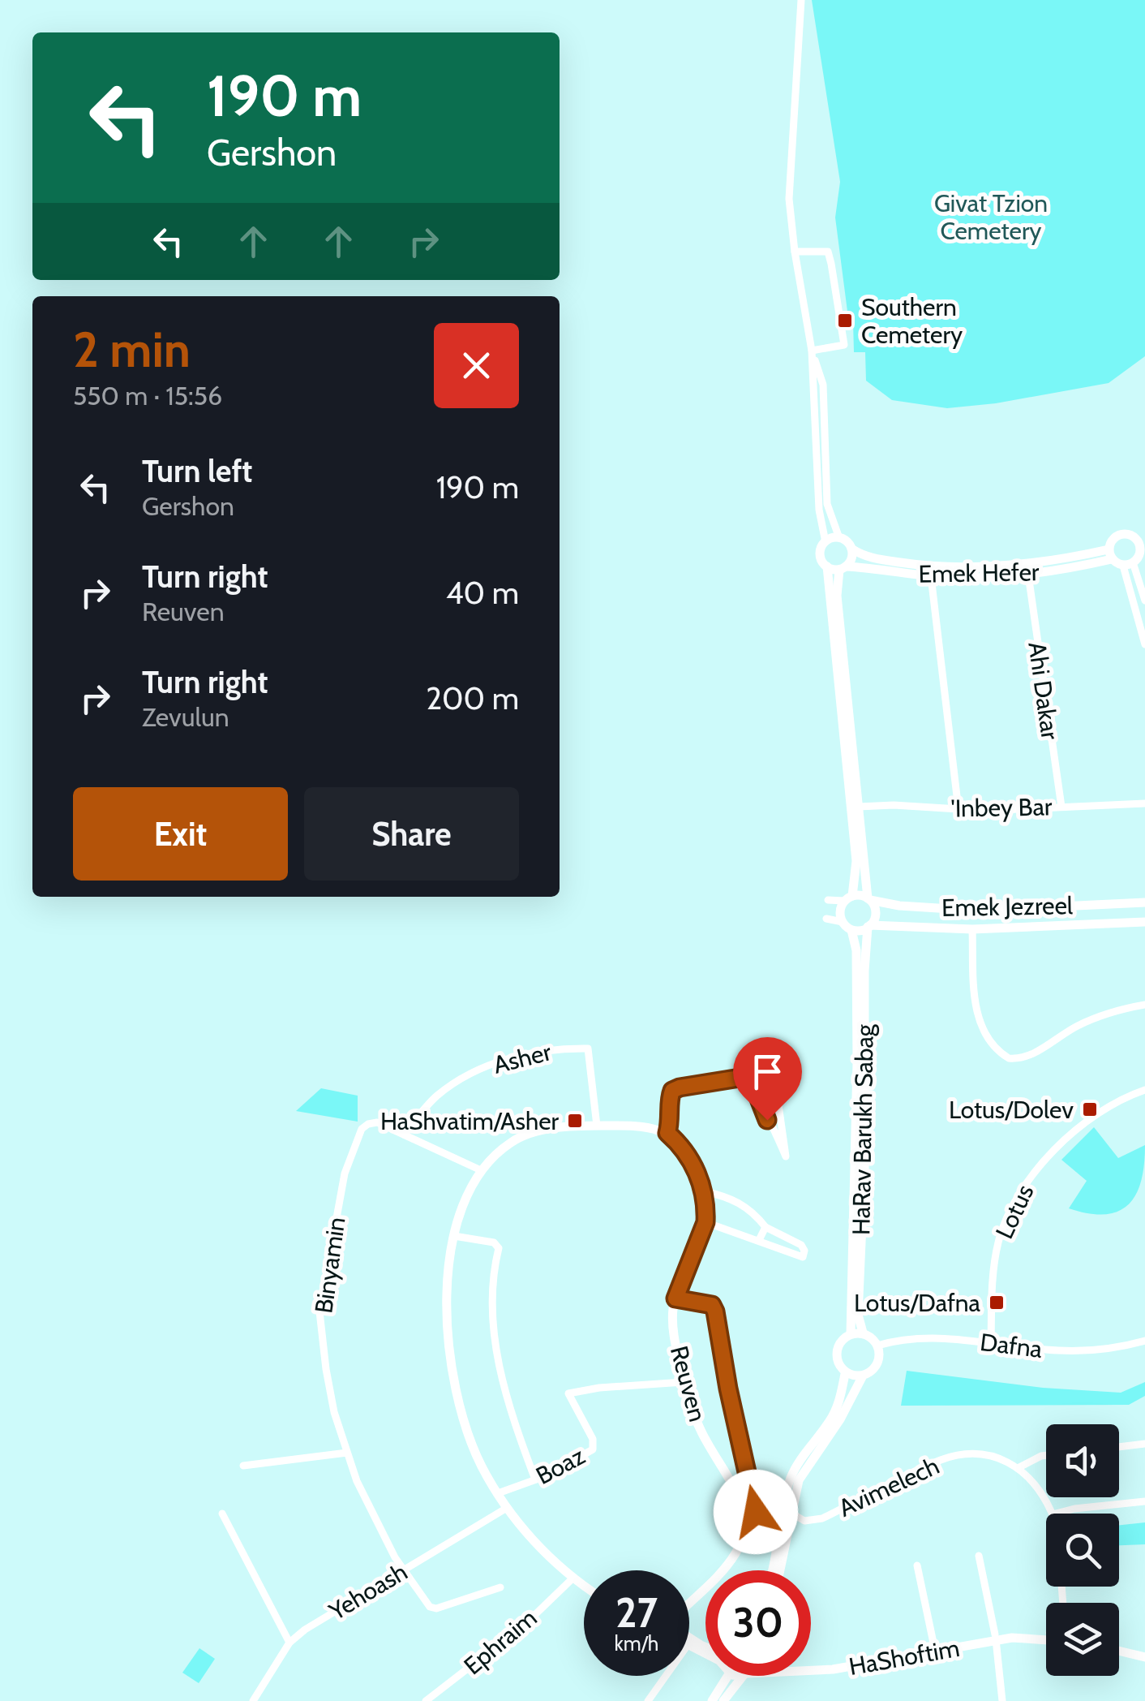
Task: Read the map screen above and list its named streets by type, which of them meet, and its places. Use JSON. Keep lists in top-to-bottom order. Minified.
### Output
{"streets":{"street":["Emek Hefer","Ahi Dakar","'Inbey Bar","Emek Jezreel","Asher","HaRav Barukh Sabag","Lotus","Binyamin","Dafna","Reuven","Boaz","Avimelech","Yehoash","Ephraim","HaShoftim"]},"crossings":[["Emek Hefer","Ahi Dakar"],["Ahi Dakar","'Inbey Bar"],["Emek Jezreel","HaRav Barukh Sabag"],["Asher","Binyamin"],["HaRav Barukh Sabag","Dafna"],["Lotus","Dafna"],["Binyamin","Yehoash"],["Reuven","Boaz"]],"parks":["Givat Tzion Cemetery"],"places":{"transit":["Southern Cemetery","Lotus/Dolev","HaShvatim/Asher","Lotus/Dafna"]},"page":{"turn":["190 m","Gershon"],"heading":["2 min","550 m · 15:56"],"list":[{"name":"Turn left","note":"Gershon","value":"190 m"},{"name":"Turn right","note":"Reuven","value":"40 m"},{"name":"Turn right","note":"Zevulun","value":"200 m"}],"buttons":["Exit","Share"],"speed":"27 km/h","limit":"30"}}
